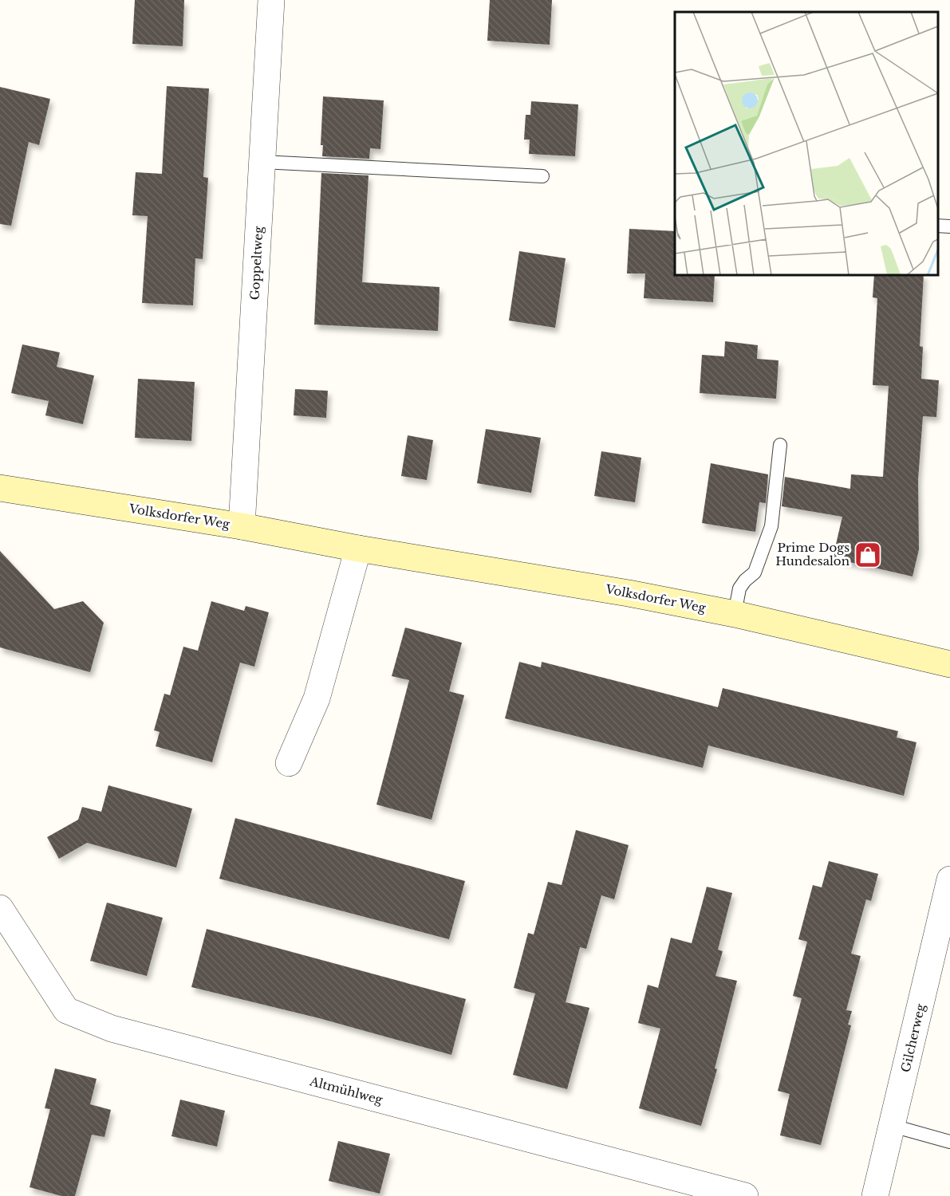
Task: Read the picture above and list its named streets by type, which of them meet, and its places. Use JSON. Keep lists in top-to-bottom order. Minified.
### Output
{"streets":{"street":["Goppeltweg","Volksdorfer Weg","Gilcherweg","Altmühlweg"]},"crossings":[["Goppeltweg","Volksdorfer Weg"]],"places":{"shop":["Prime Dogs Hundesalon"]}}
